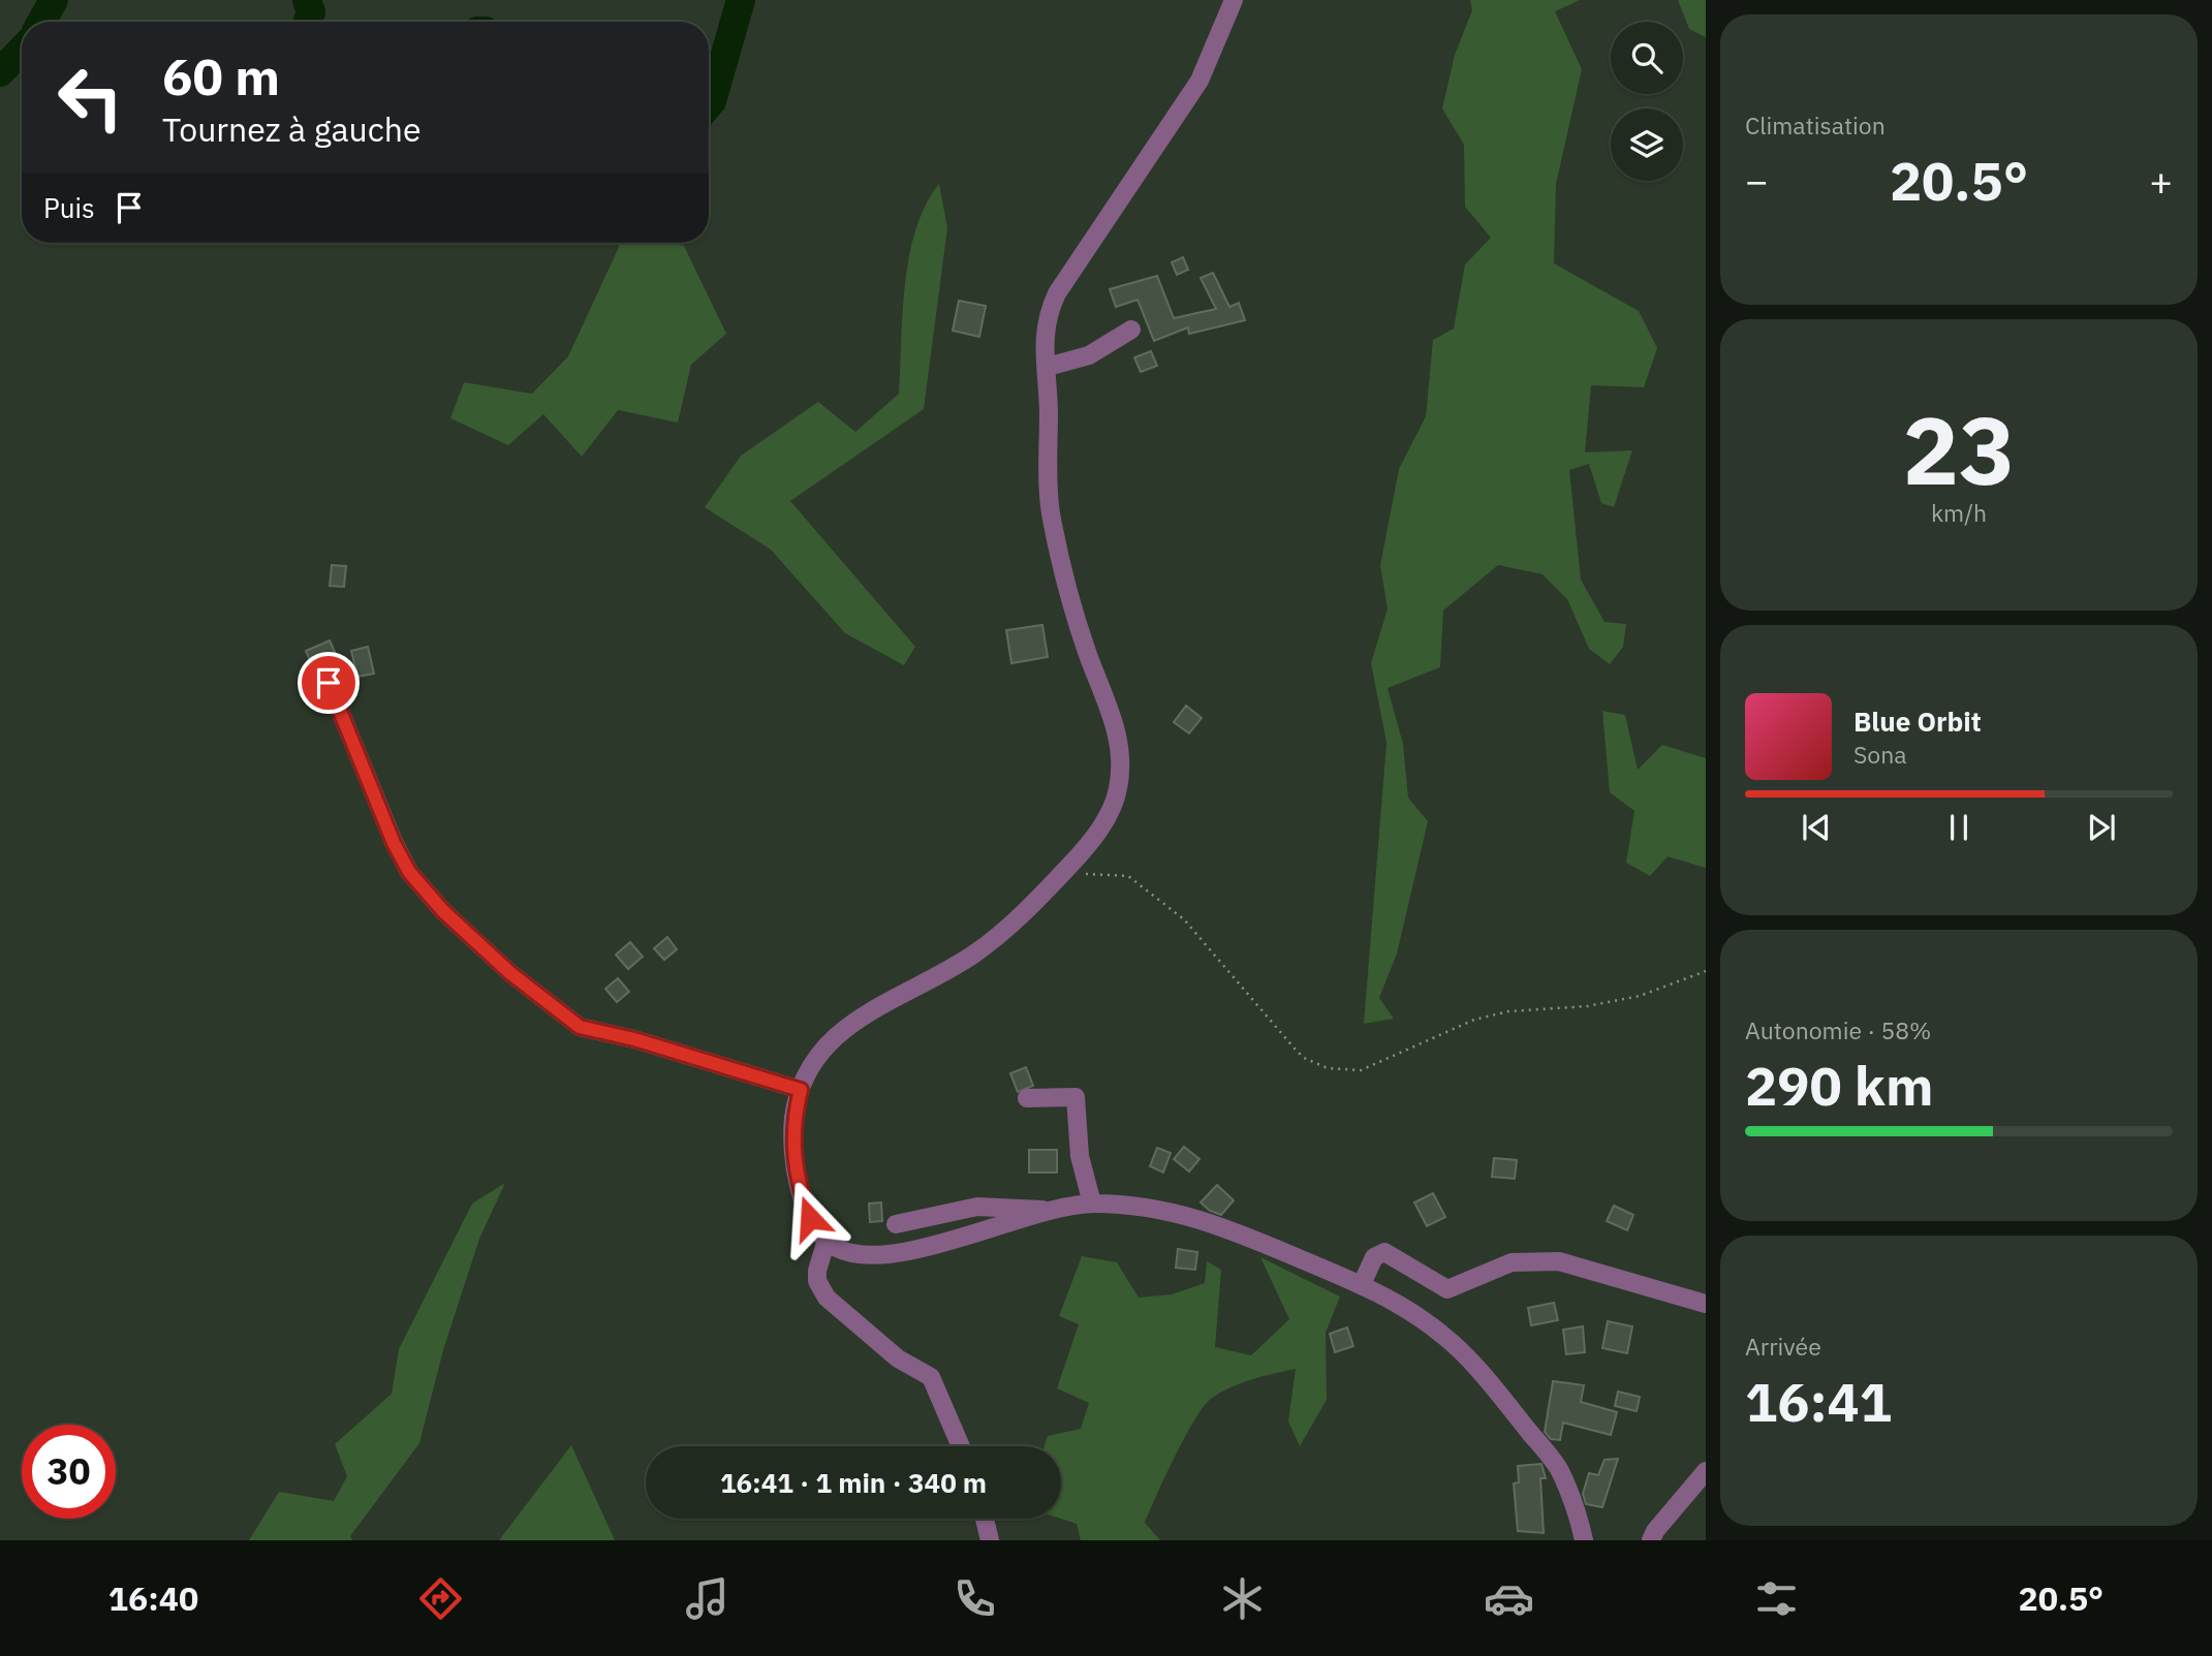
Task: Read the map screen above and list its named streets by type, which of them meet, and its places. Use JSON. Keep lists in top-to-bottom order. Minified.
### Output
{"page":{"tile":["Climatisation",["23","km/h"],["Autonomie · 58%","290 km"],["Arrivée","16:41"]],"turn":["60 m","Tournez à gauche"],"heat":["−","20.5°","+"],"then":"Puis","song":["Blue Orbit","Sona"],"limit":"30","trip":"16:41 · 1 min · 340 m","tabs":["16:40","20.5°"]}}
